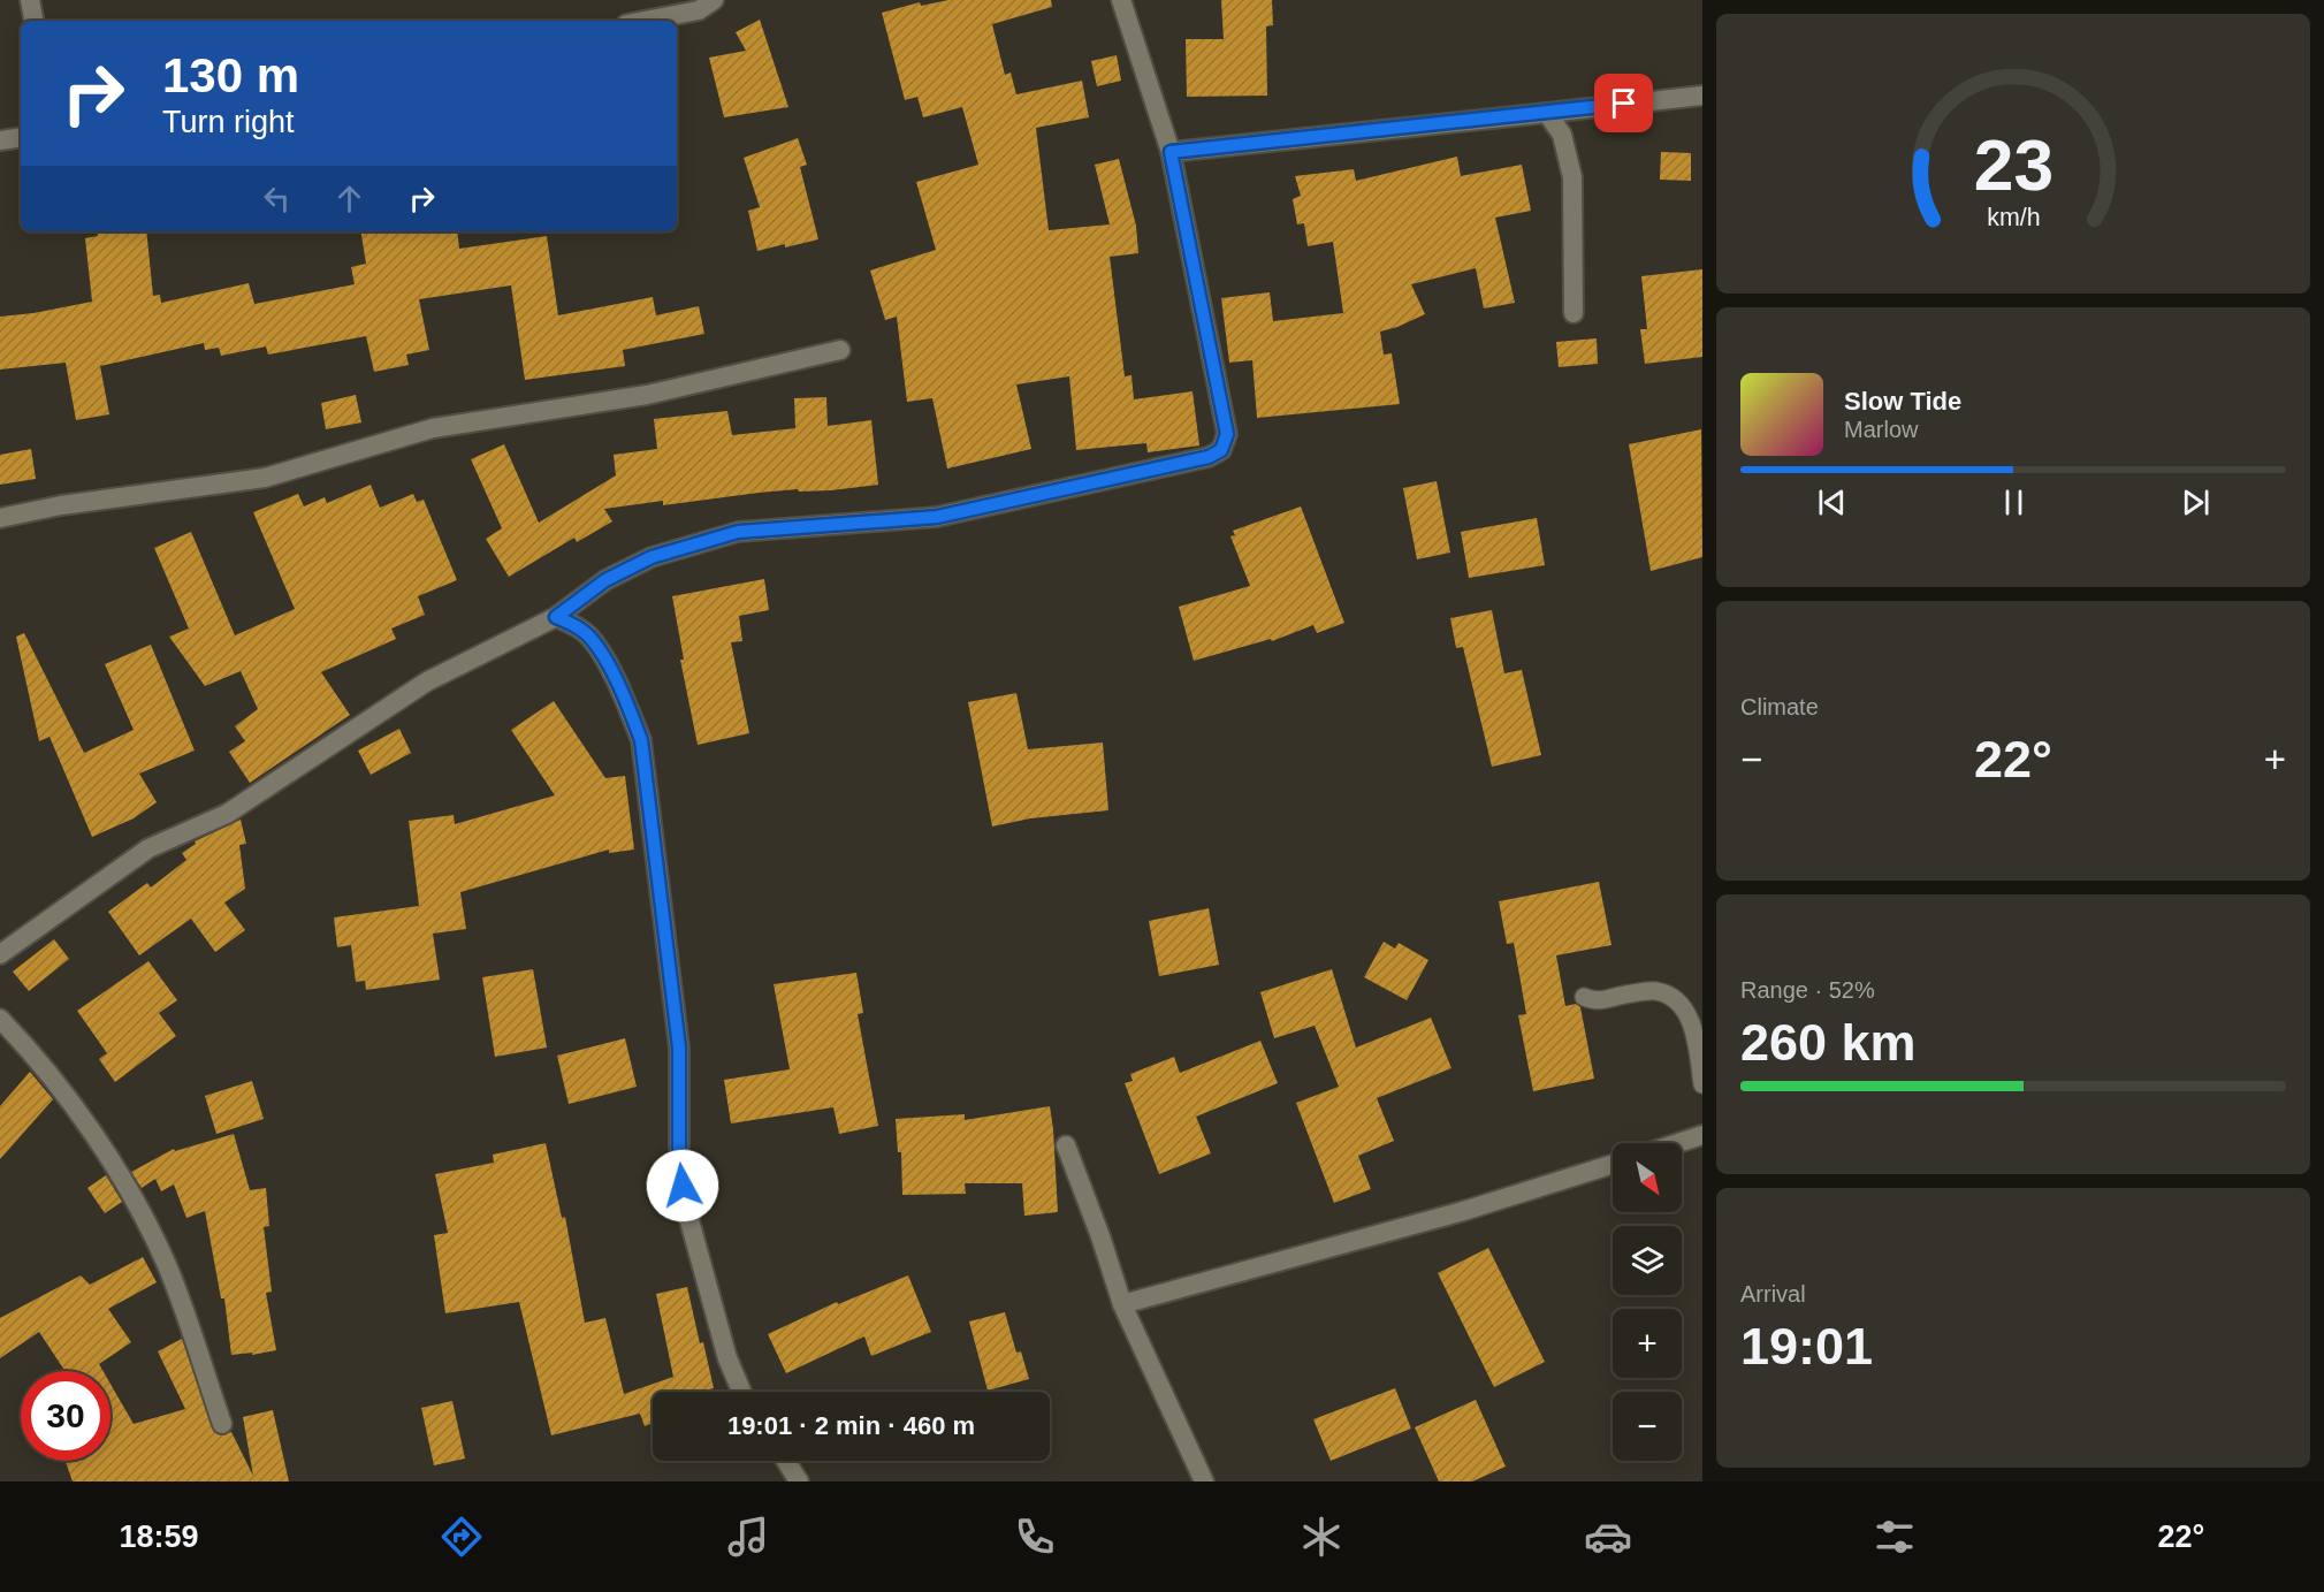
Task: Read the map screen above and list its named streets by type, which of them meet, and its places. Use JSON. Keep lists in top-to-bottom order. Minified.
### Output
{"north":"bottom right","page":{"turn":["130 m","Turn right"],"song":["Slow Tide","Marlow"],"tile":["Climate",["Range · 52%","260 km"],["Arrival","19:01"]],"heat":["−","22°","+"],"map_buttons":["+","−"],"limit":"30","trip":"19:01 · 2 min · 460 m","tabs":["18:59","22°"],"gauge":["23","km/h"]}}
